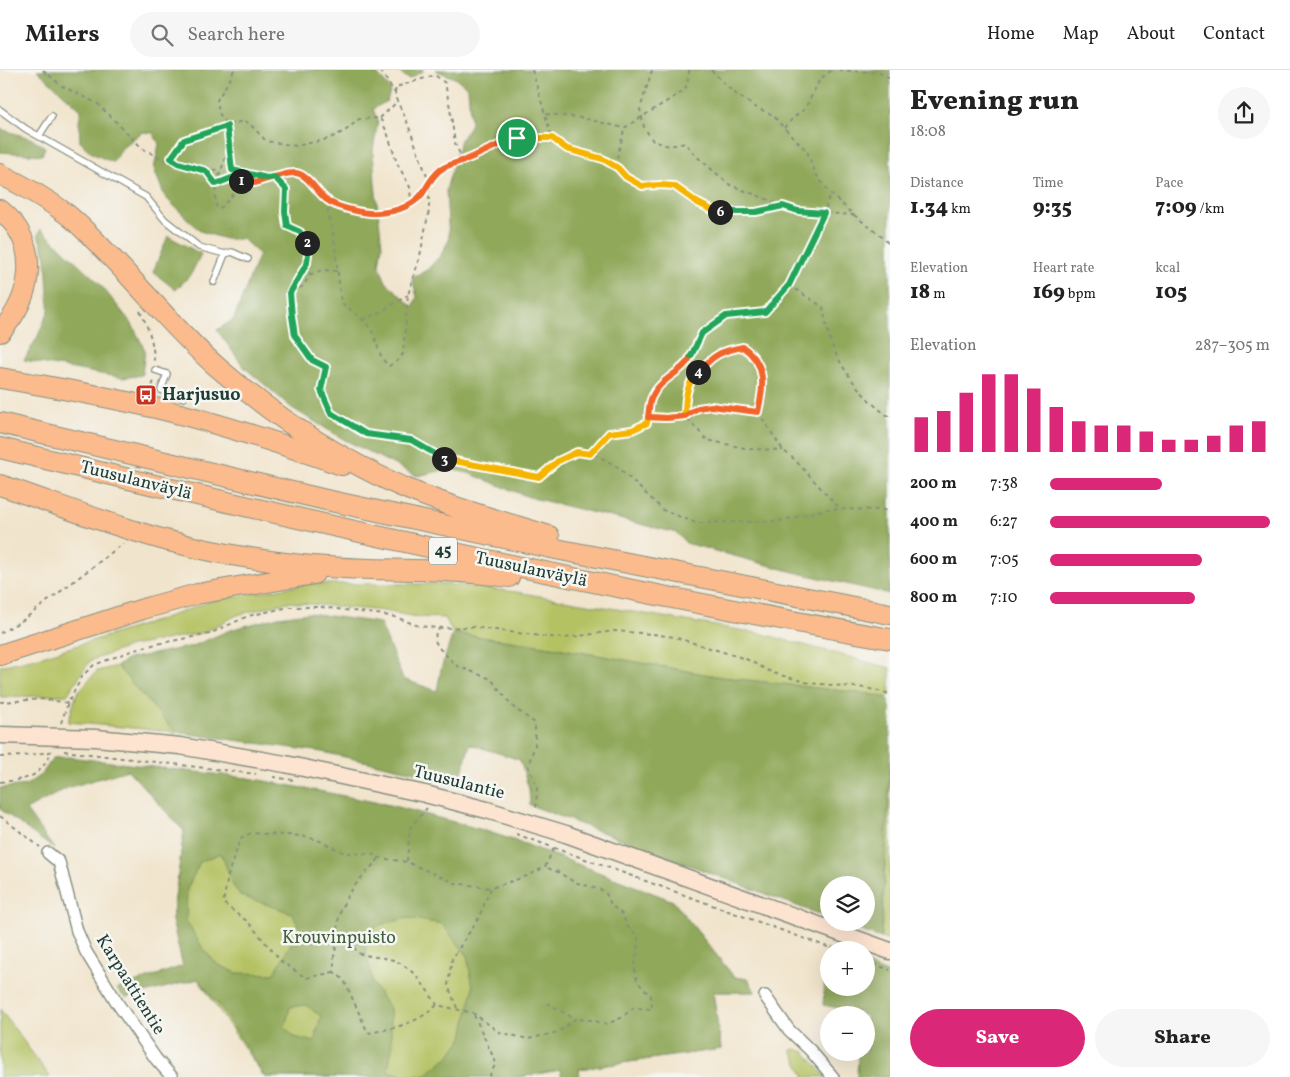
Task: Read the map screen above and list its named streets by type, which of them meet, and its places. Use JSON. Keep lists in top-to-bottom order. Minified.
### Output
{"streets":{"highway":["Tuusulanväylä","45"],"main road":["Tuusulantie"],"street":["Karpaattientie"]},"parks":["Krouvinpuisto"],"places":{"bus stop":["Harjusuo"]},"page":{"header":"Milers","search":"Search here","nav":["Home","Map","About","Contact"],"heading":["Evening run","18:08"],"stats":[["Distance","1.34 km"],["Time","9:35"],["Pace","7:09 /km"],["Elevation","18 m"],["Heart rate","169 bpm"],["kcal","105"]],"pins":["1","6","2","4","3"],"chart":["Elevation","287–305 m"],"list":[{"name":"200 m","note":"7:38"},{"name":"400 m","note":"6:27"},{"name":"600 m","note":"7:05"},{"name":"800 m","note":"7:10"}],"map_buttons":["+","−"],"buttons":["Save","Share"]}}
